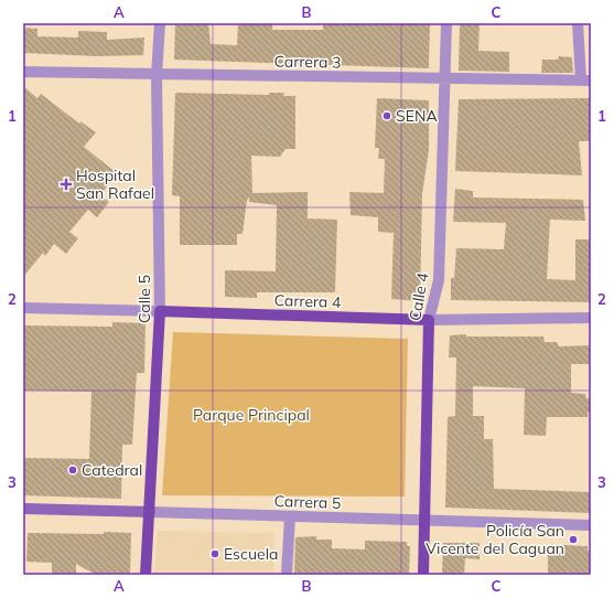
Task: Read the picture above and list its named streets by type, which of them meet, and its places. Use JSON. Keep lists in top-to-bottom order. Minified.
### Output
{"streets":{"main road":["Calle 4","Calle 5","Carrera 4","Carrera 5"],"street":["Carrera 3"]},"crossings":[["Carrera 3","Calle 4"],["Carrera 3","Calle 5"],["Calle 4","Carrera 4"],["Calle 4","Carrera 5"],["Calle 5","Carrera 4"],["Calle 5","Carrera 5"]],"parks":["Parque Principal"],"places":{"other":["SENA","Catedral","Policía San Vicente del Caguan","Escuela"],"health":["Hospital San Rafael"]},"grid":{"columns":["A","B","C"],"rows":["1","2","3"]}}
